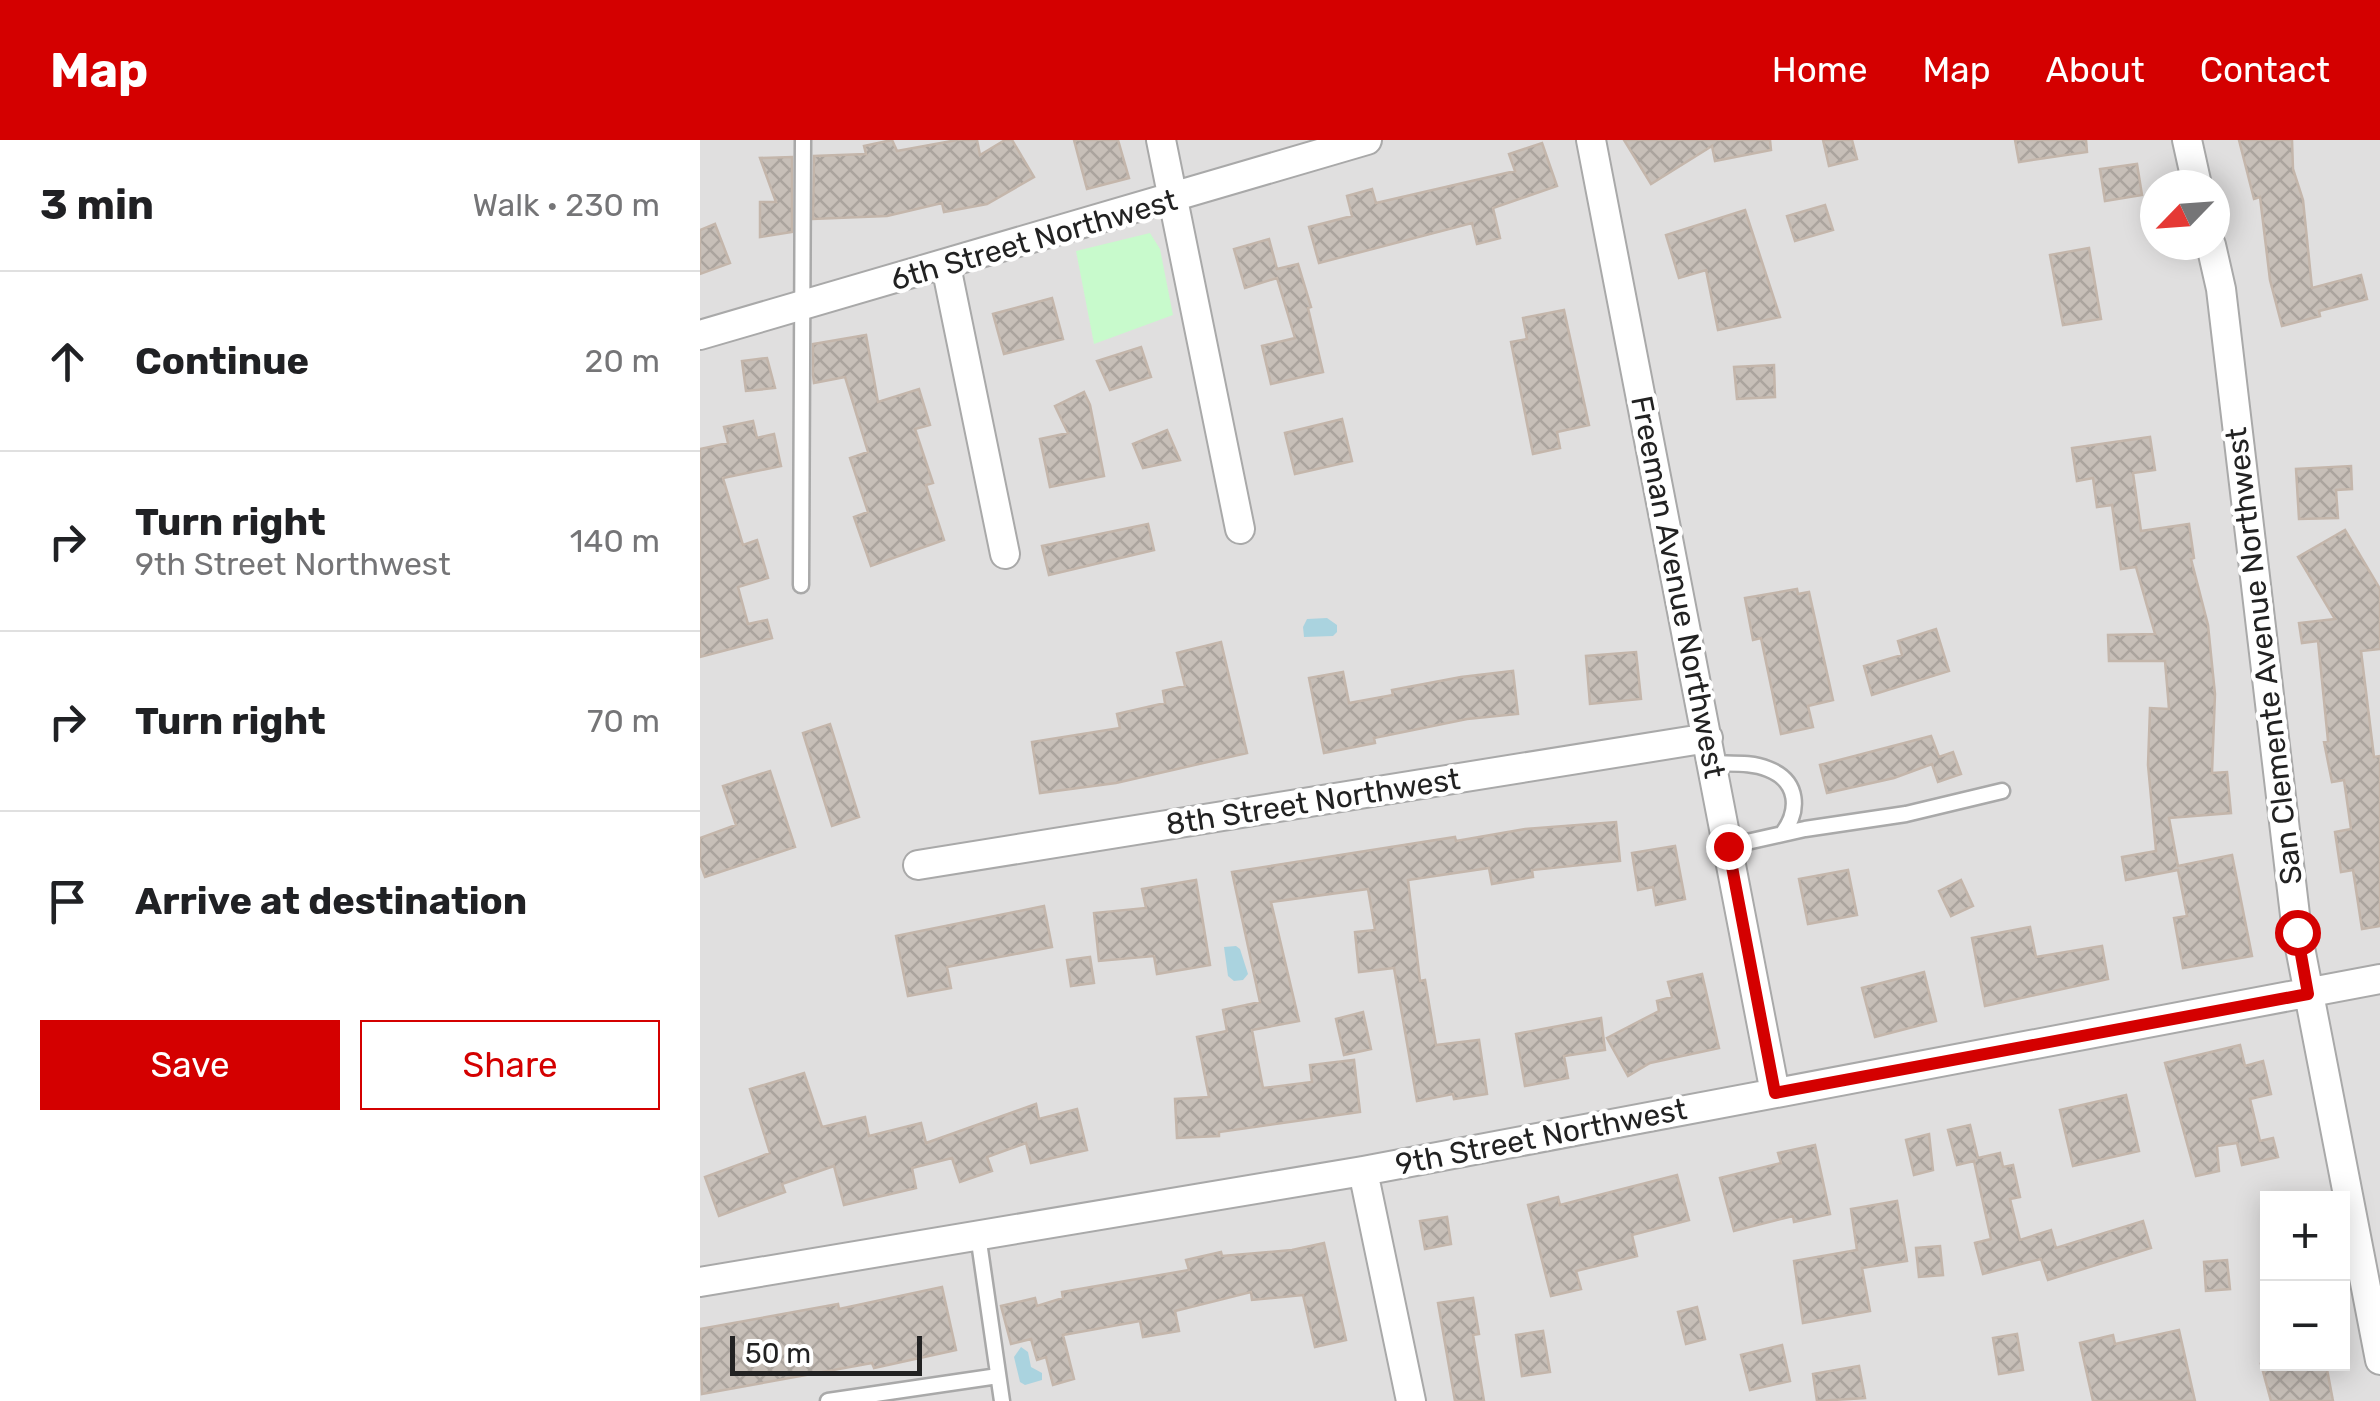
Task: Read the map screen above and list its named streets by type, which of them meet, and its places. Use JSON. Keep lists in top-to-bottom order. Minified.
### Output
{"streets":{"street":["6th Street Northwest","Freeman Avenue Northwest","San Clemente Avenue Northwest","8th Street Northwest","9th Street Northwest"]},"crossings":[["Freeman Avenue Northwest","8th Street Northwest"],["Freeman Avenue Northwest","9th Street Northwest"],["San Clemente Avenue Northwest","9th Street Northwest"]],"scale_bar":"50 m","north":"bottom left","page":{"header":"Map","nav":["Home","Map","About","Contact"],"heading":["3 min","Walk · 230 m"],"list":[["Continue","20 m"],["Turn right","9th Street Northwest","140 m"],["Turn right","70 m"],"Arrive at destination"],"buttons":["Save","Share"],"map_buttons":["+","−"],"scale":"50 m"}}
